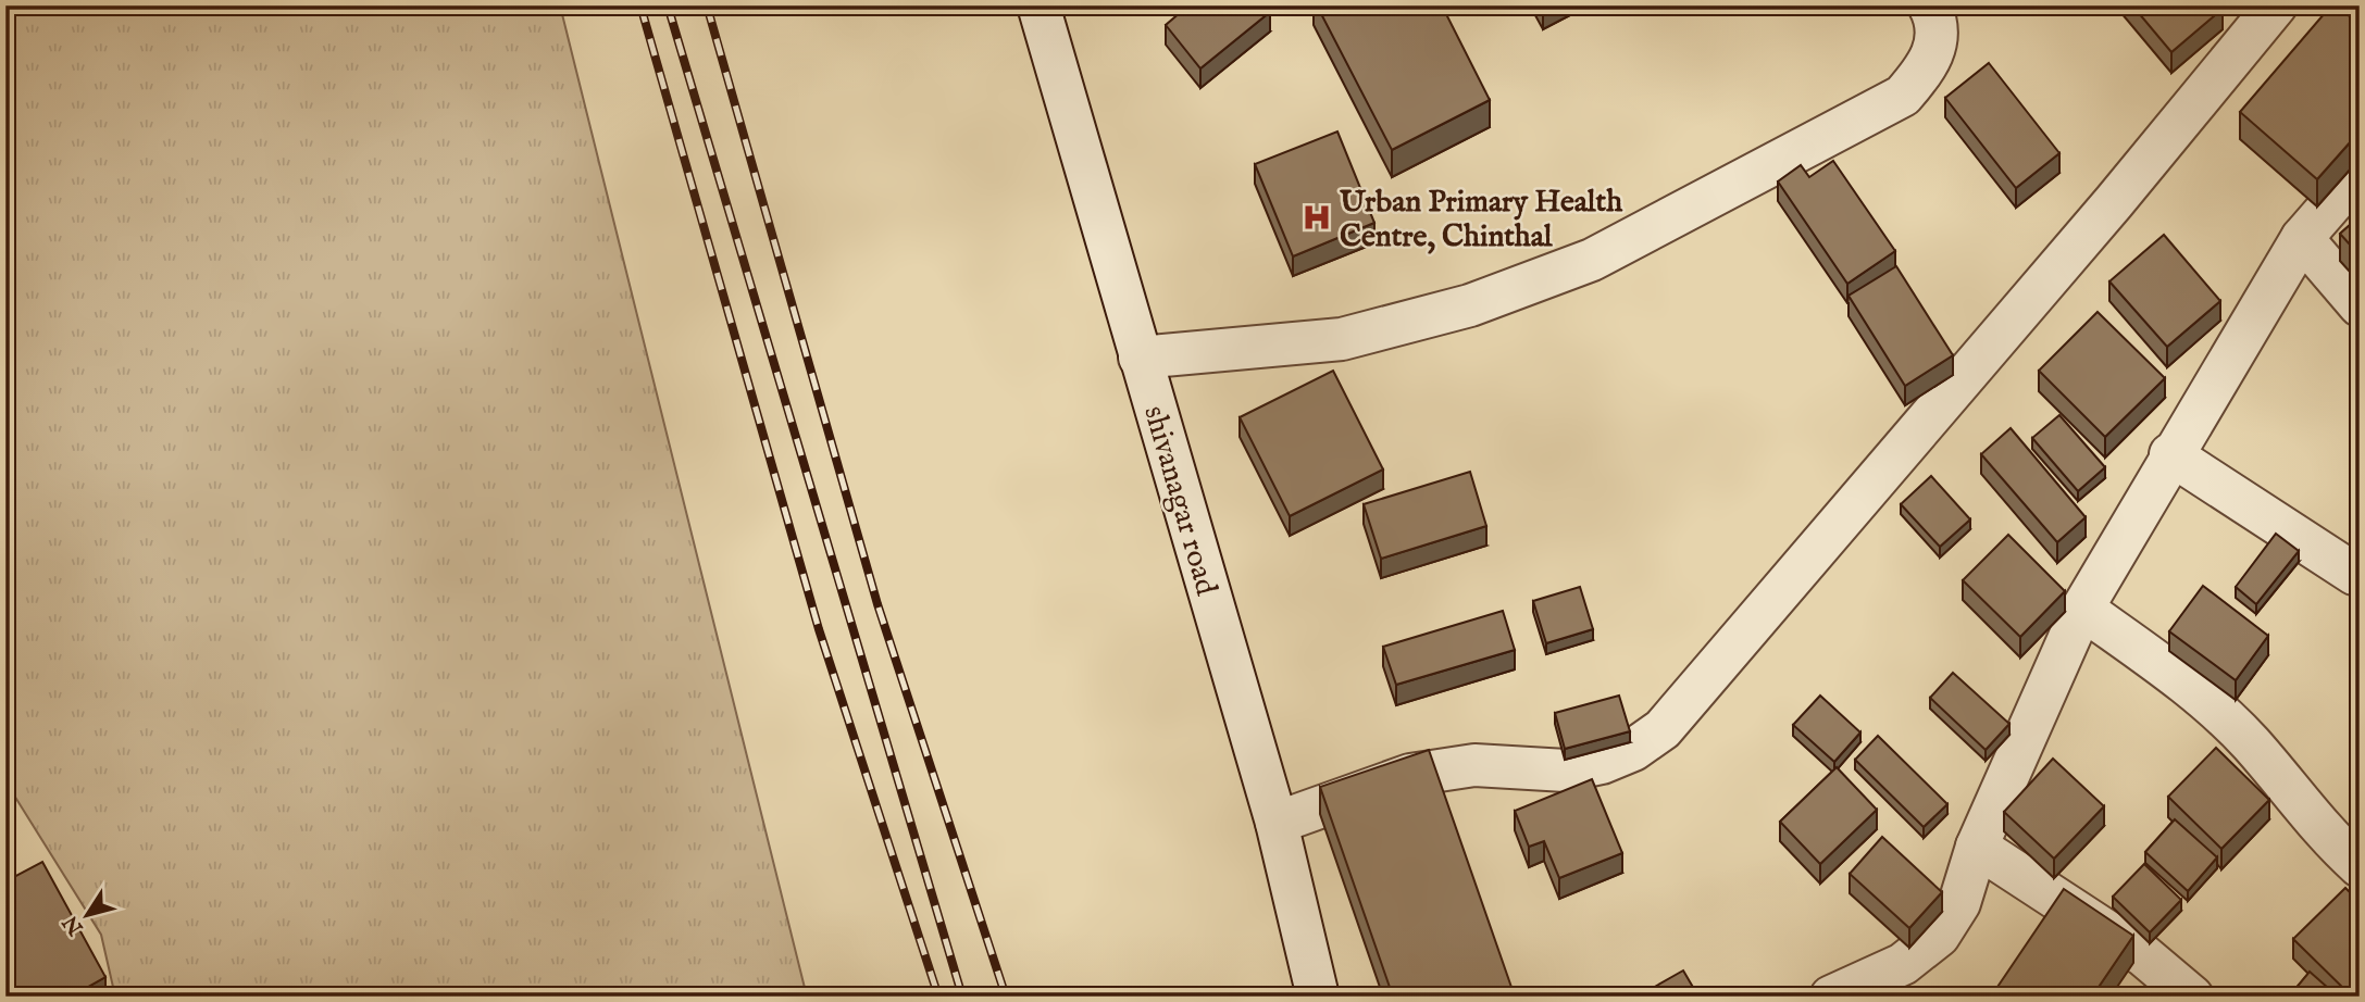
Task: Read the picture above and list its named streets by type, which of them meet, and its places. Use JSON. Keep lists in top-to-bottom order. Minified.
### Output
{"streets":{"street":["shivanagar road"]},"places":{"hospital":["Urban Primary Health Centre, Chinthal"]},"north":"bottom left"}
